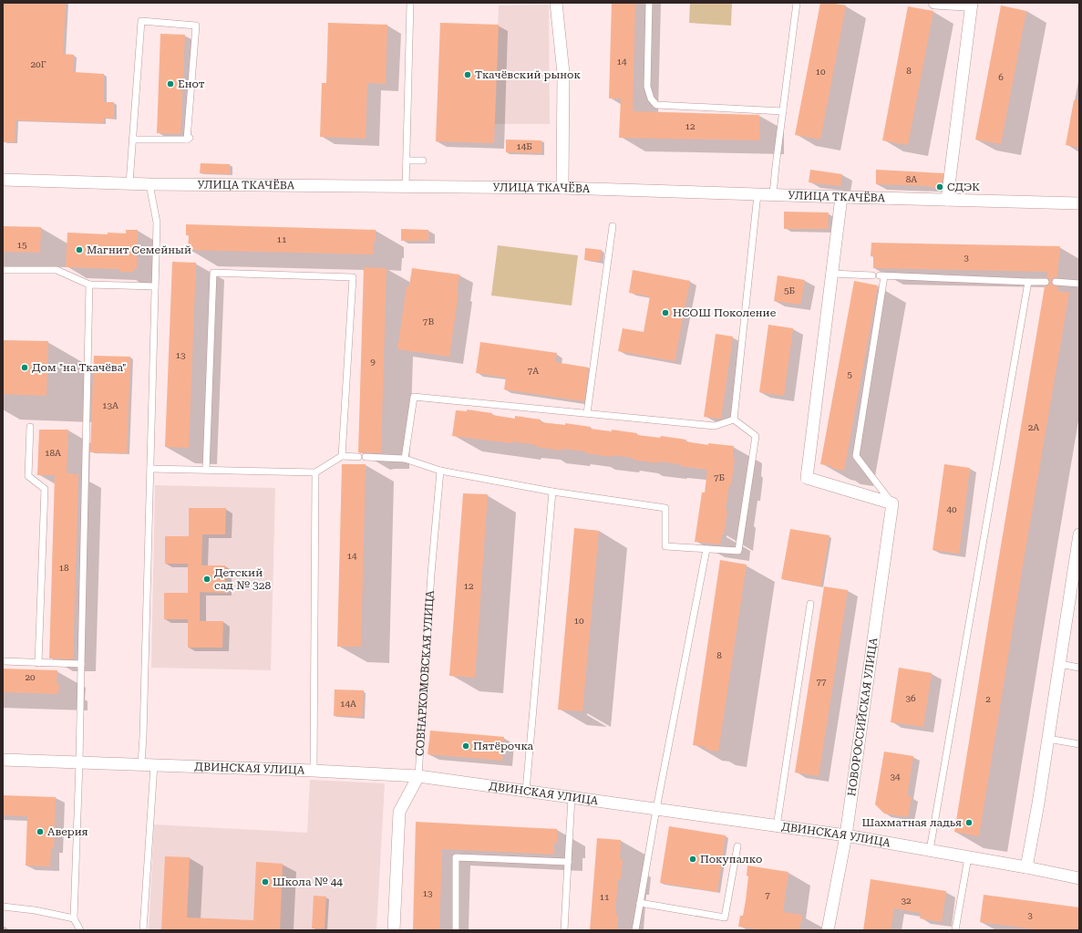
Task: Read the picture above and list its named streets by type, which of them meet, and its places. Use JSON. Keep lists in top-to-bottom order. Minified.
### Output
{"streets":{"street":["УЛИЦА ТКАЧЁВА","СОВНАРКОМОВСКАЯ УЛИЦА","НОВОРОССИЙСКАЯ УЛИЦА","ДВИНСКАЯ УЛИЦА"]},"crossings":[["СОВНАРКОМОВСКАЯ УЛИЦА","ДВИНСКАЯ УЛИЦА"],["НОВОРОССИЙСКАЯ УЛИЦА","ДВИНСКАЯ УЛИЦА"]],"places":["Ткачёвский рынок","Енот","СДЭК","Магнит Семейный","НСОШ Поколение","Дом \"на Ткачёва\"","Детский сад № 328","Пятёрочка","Шахматная ладья","Аверия","Покупалко","Школа № 44"],"house_numbers":["14","20Г","8","10","6","12","14Б","8А","11","15","3","5Б","7В","13","9","7А","5","13А","2А","18А","7Б","40","14","18","12","10","8","20","77","36","2","14А","34","13","7","11","32","3"]}
